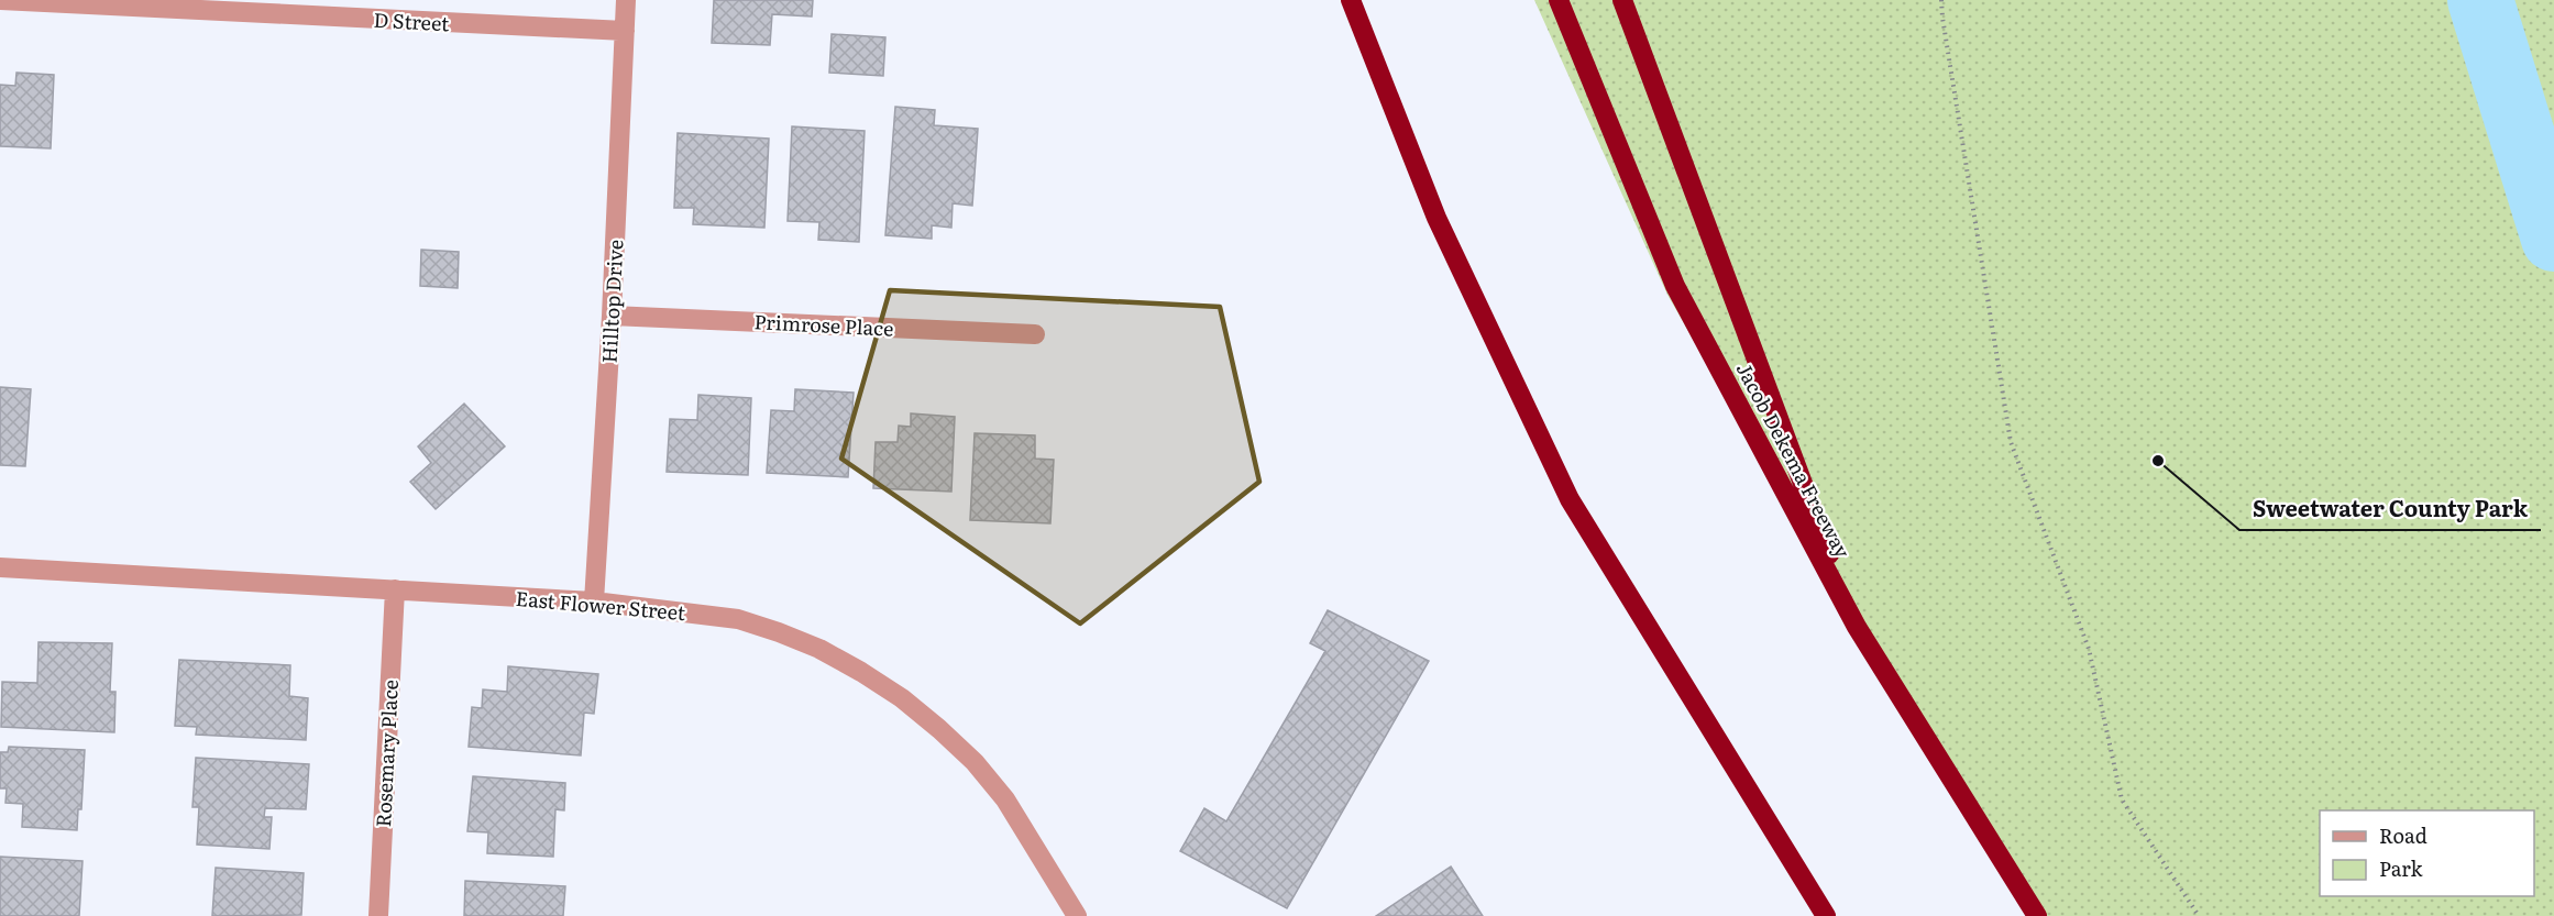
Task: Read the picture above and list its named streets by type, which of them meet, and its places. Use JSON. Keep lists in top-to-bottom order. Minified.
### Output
{"streets":{"highway":["Jacob Dekema Freeway"],"street":["D Street","Hilltop Drive","Primrose Place","East Flower Street","Rosemary Place"]},"crossings":[["D Street","Hilltop Drive"],["Hilltop Drive","Primrose Place"],["Hilltop Drive","East Flower Street"],["East Flower Street","Rosemary Place"]],"places":["Sweetwater County Park"],"legend":["Road","Park"]}
